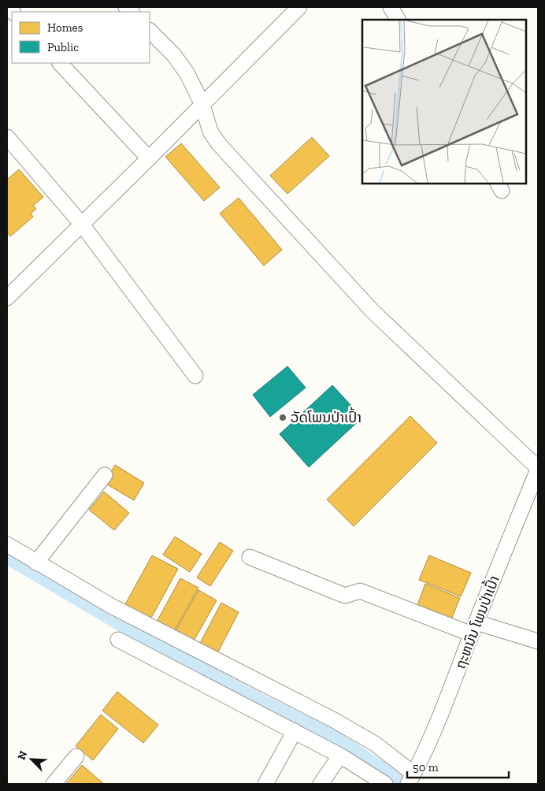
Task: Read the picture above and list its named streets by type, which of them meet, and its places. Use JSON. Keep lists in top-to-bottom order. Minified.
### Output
{"streets":{"street":["ຖະຫນົນ ໂພນປ່າເປົ້າ"]},"places":["ວັດໂພນປ່າເປົ້າ"],"legend":["Homes","Public"],"scale_bar":"50 m","north":"top left"}
